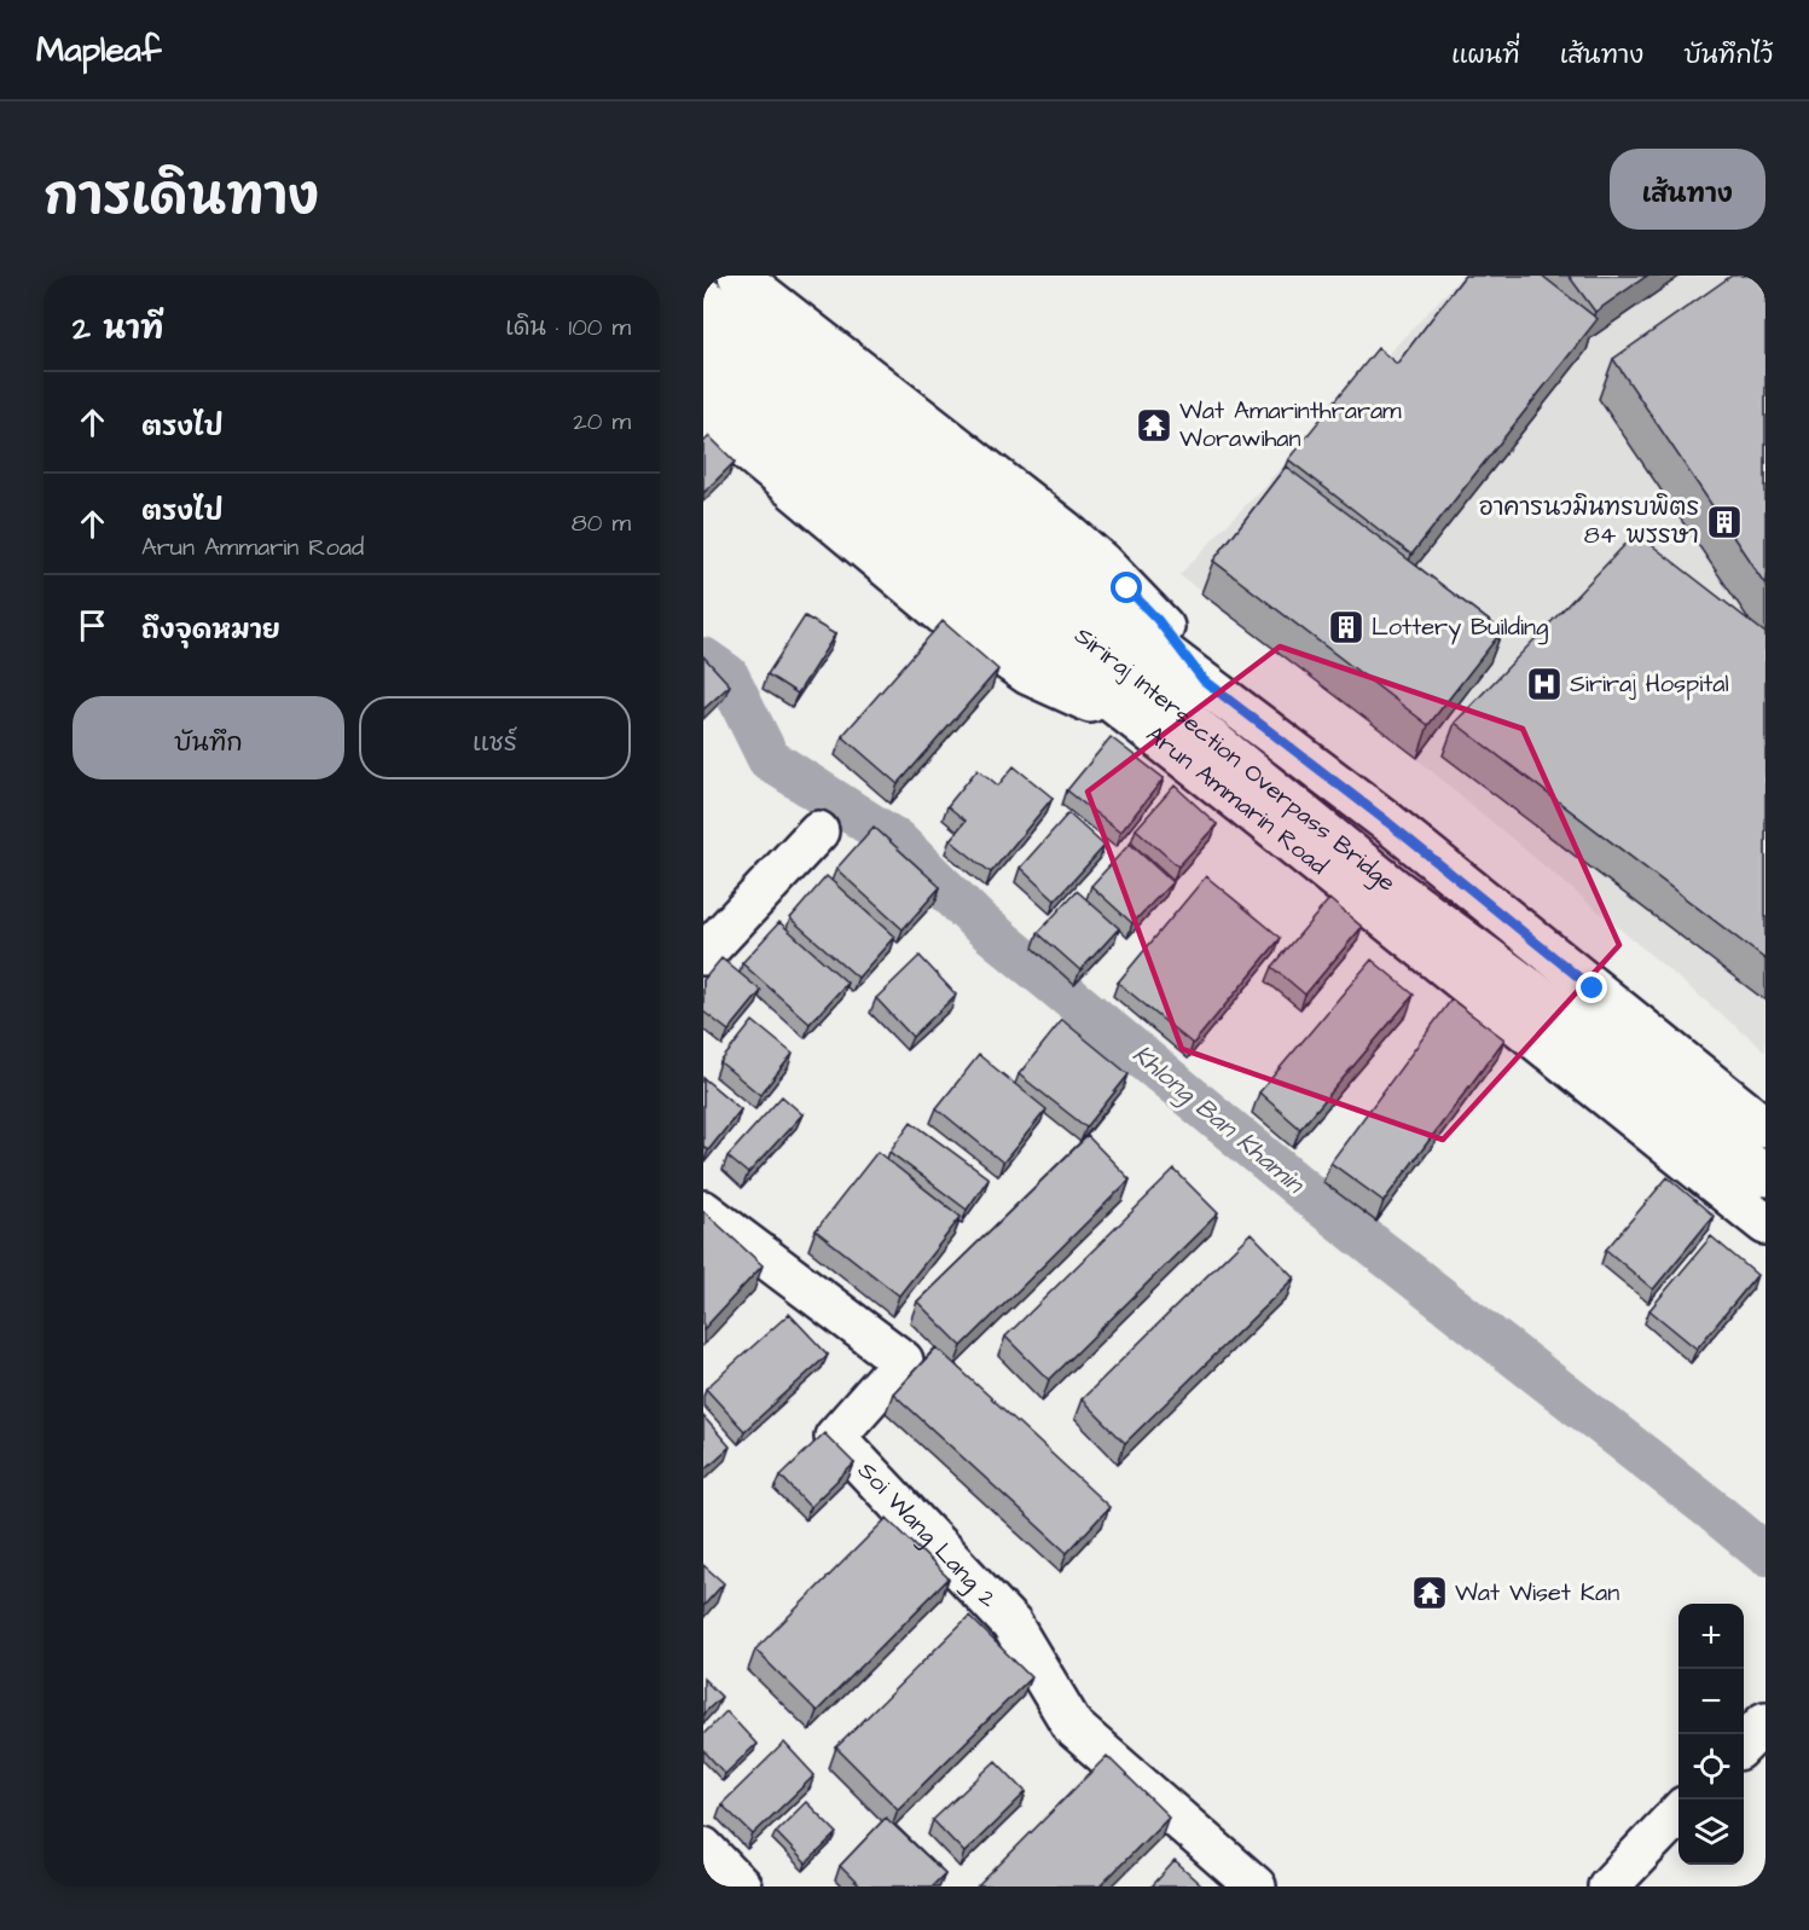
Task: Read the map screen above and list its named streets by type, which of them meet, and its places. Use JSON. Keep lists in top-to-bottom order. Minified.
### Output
{"streets":{"main road":["Siriraj Intersection Overpass Bridge","Arun Ammarin Road","Soi Wang Lang 2"]},"water":["Khlong Ban Khamin"],"places":{"temple":["Wat Amarinthraram Worawihan","Wat Wiset Kan"],"building":["อาคารนวมินทรบพิตร 84 พรรษา","Lottery Building"],"hospital":["Siriraj Hospital"]},"page":{"header":"Mapleaf","nav":["แผนที่","เส้นทาง","บันทึกไว้"],"title":"การเดินทาง","buttons":["เส้นทาง",["บันทึก","แชร์"]],"heading":["2 นาที","เดิน · 100 m"],"list":[["ตรงไป","20 m"],["ตรงไป","Arun Ammarin Road","80 m"],"ถึงจุดหมาย"],"map_buttons":["+","−"]}}
